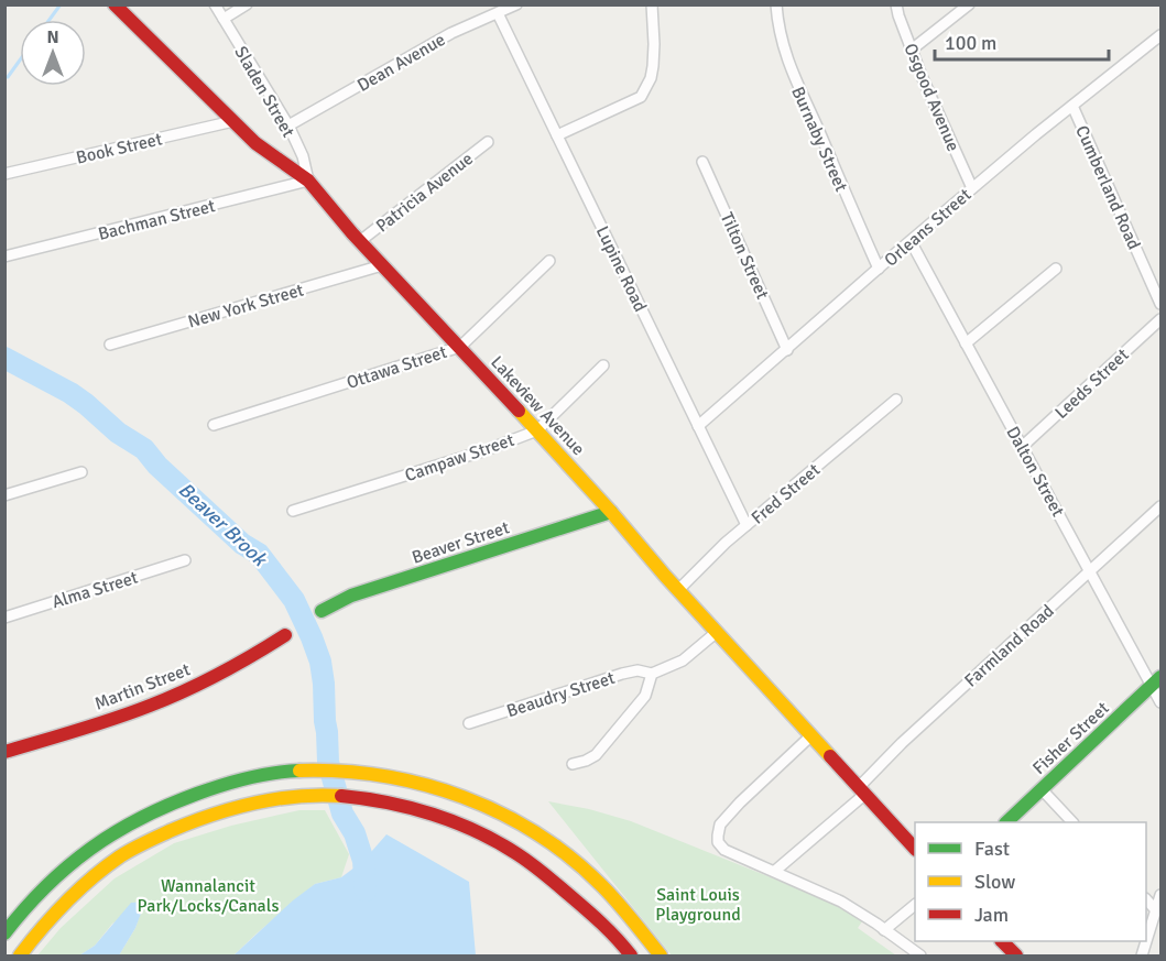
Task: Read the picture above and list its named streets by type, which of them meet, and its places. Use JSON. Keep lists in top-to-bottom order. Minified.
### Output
{"streets":{"main road":["Lakeview Avenue","Beaver Street","Martin Street","Fisher Street"],"street":["Dean Avenue","Sladen Street","Osgood Avenue","Burnaby Street","Book Street","Cumberland Road","Patricia Avenue","Bachman Street","Orleans Street","Tilton Street","Lupine Road","New York Street","Ottawa Street","Leeds Street","Campaw Street","Dalton Street","Fred Street","Alma Street","Farmland Road","Beaudry Street"]},"crossings":[["Dean Avenue","Sladen Street"],["Dean Avenue","Lupine Road"],["Sladen Street","Bachman Street"],["Sladen Street","Lakeview Avenue"],["Osgood Avenue","Orleans Street"],["Burnaby Street","Orleans Street"],["Book Street","Lakeview Avenue"],["Cumberland Road","Orleans Street"],["Patricia Avenue","Lakeview Avenue"],["Bachman Street","Lakeview Avenue"],["Orleans Street","Tilton Street"],["Orleans Street","Lupine Road"],["Orleans Street","Dalton Street"],["Lupine Road","Fred Street"],["New York Street","Lakeview Avenue"],["Ottawa Street","Lakeview Avenue"],["Leeds Street","Dalton Street"],["Lakeview Avenue","Campaw Street"],["Lakeview Avenue","Fred Street"],["Lakeview Avenue","Beaver Street"],["Lakeview Avenue","Farmland Road"],["Dalton Street","Farmland Road"],["Dalton Street","Fisher Street"]],"water":["Beaver Brook"],"parks":["Wannalancit Park/Locks/Canals","Saint Louis Playground"],"legend":["Fast","Slow","Jam"],"scale_bar":"100 m","north":"top"}
